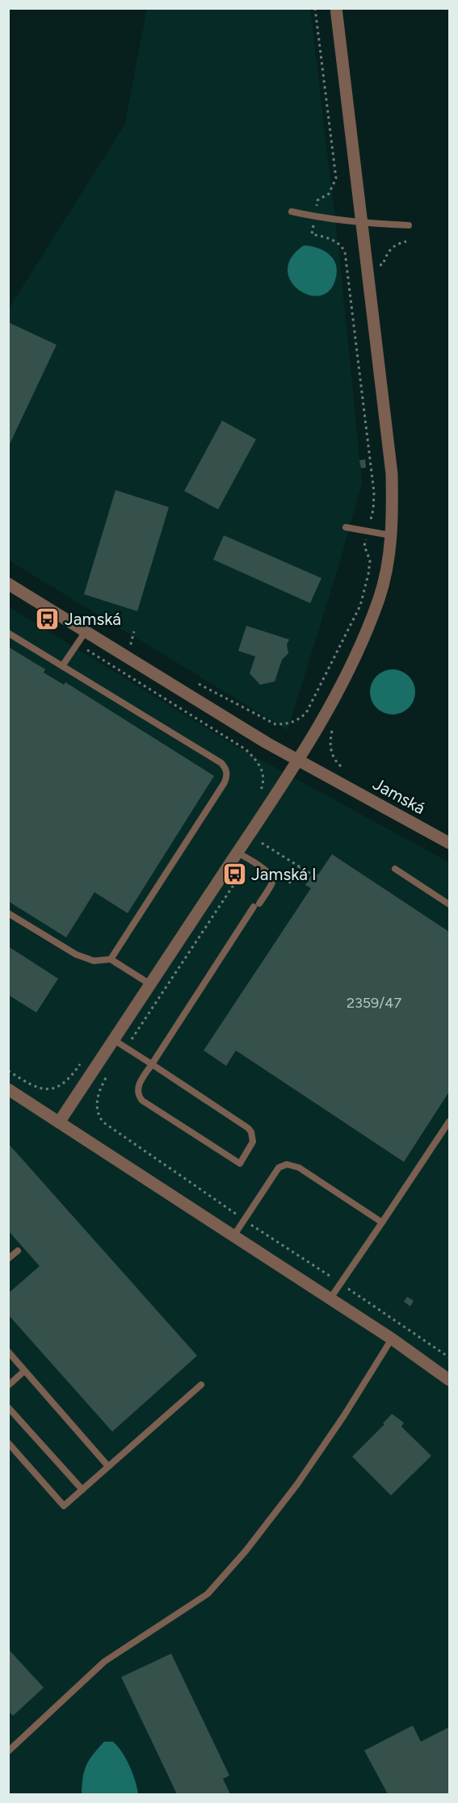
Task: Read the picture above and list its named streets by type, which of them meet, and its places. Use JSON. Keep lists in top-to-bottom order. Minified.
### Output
{"streets":{"street":["Jamská"]},"places":{"bus stop":["Jamská","Jamská I"]},"house_numbers":["2359/47"]}
